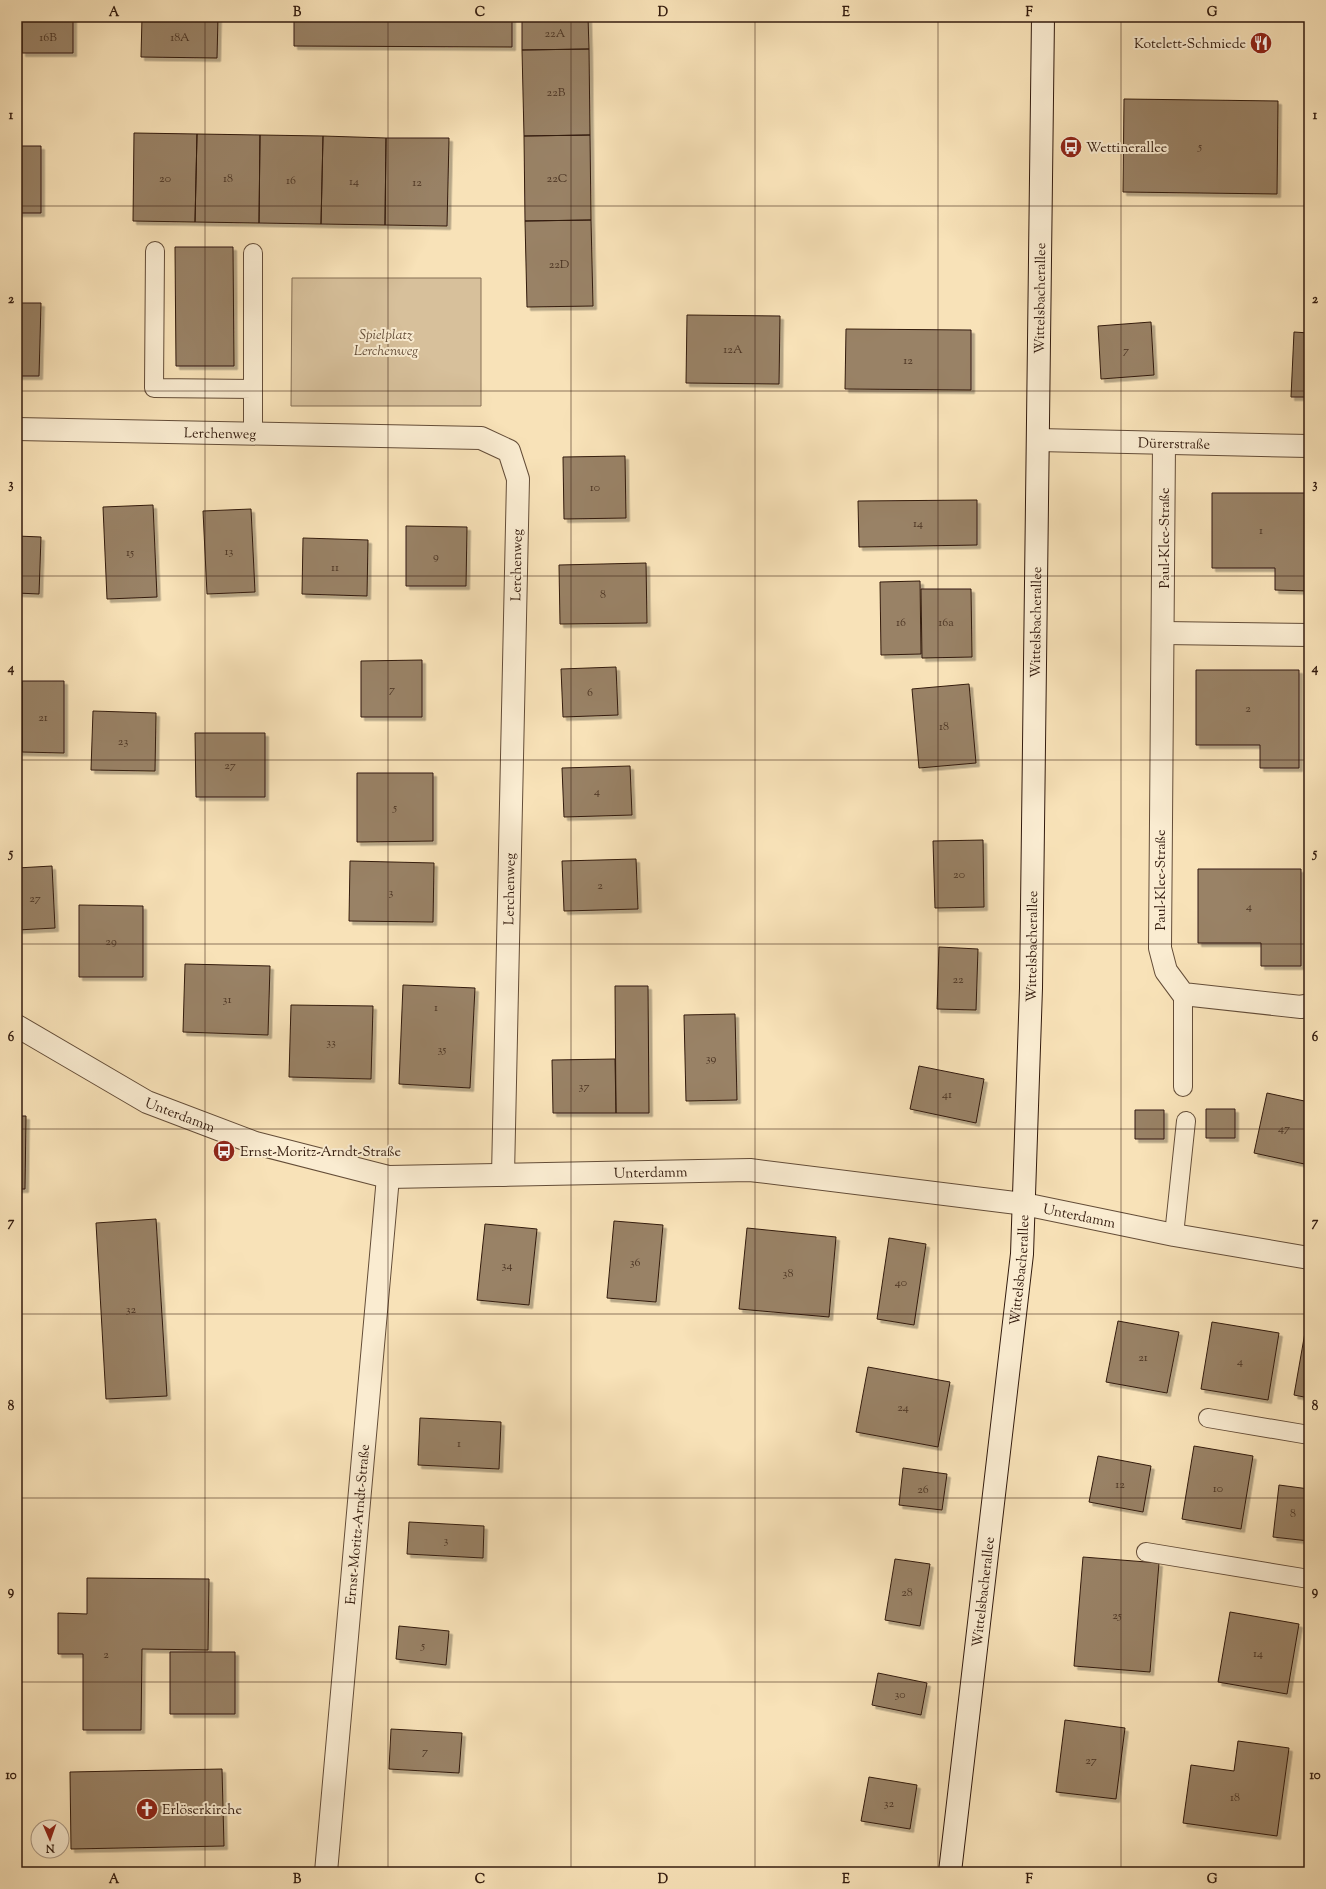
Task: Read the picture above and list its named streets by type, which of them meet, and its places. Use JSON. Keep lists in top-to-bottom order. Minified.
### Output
{"streets":{"street":["Wittelsbacherallee","Lerchenweg","Dürerstraße","Paul-Klee-Straße","Unterdamm","Ernst-Moritz-Arndt-Straße"]},"crossings":[["Wittelsbacherallee","Dürerstraße"],["Wittelsbacherallee","Unterdamm"],["Lerchenweg","Unterdamm"],["Dürerstraße","Paul-Klee-Straße"],["Unterdamm","Ernst-Moritz-Arndt-Straße"]],"parks":["Spielplatz Lerchenweg"],"places":{"restaurant":["Kotelett-Schmiede"],"bus stop":["Wettinerallee","Ernst-Moritz-Arndt-Straße"],"church":["Erlöserkirche"]},"house_numbers":["22A","16B","18A","22B","5","20","18","22C","16","14","12","22D","12A","7","12","10","14","1","13","15","9","11","8","16","16a","7","6","2","21","18","23","27","4","5","20","2","3","27","4","29","22","31","1","33","35","39","37","41","47","36","34","38","40","32","21","4","24","1","12","10","26","8","3","28","25","5","14","2","30","7","27","18","32"],"north":"bottom","grid":{"columns":["A","B","C","D","E","F","G"],"rows":["1","2","3","4","5","6","7","8","9","10"]}}
